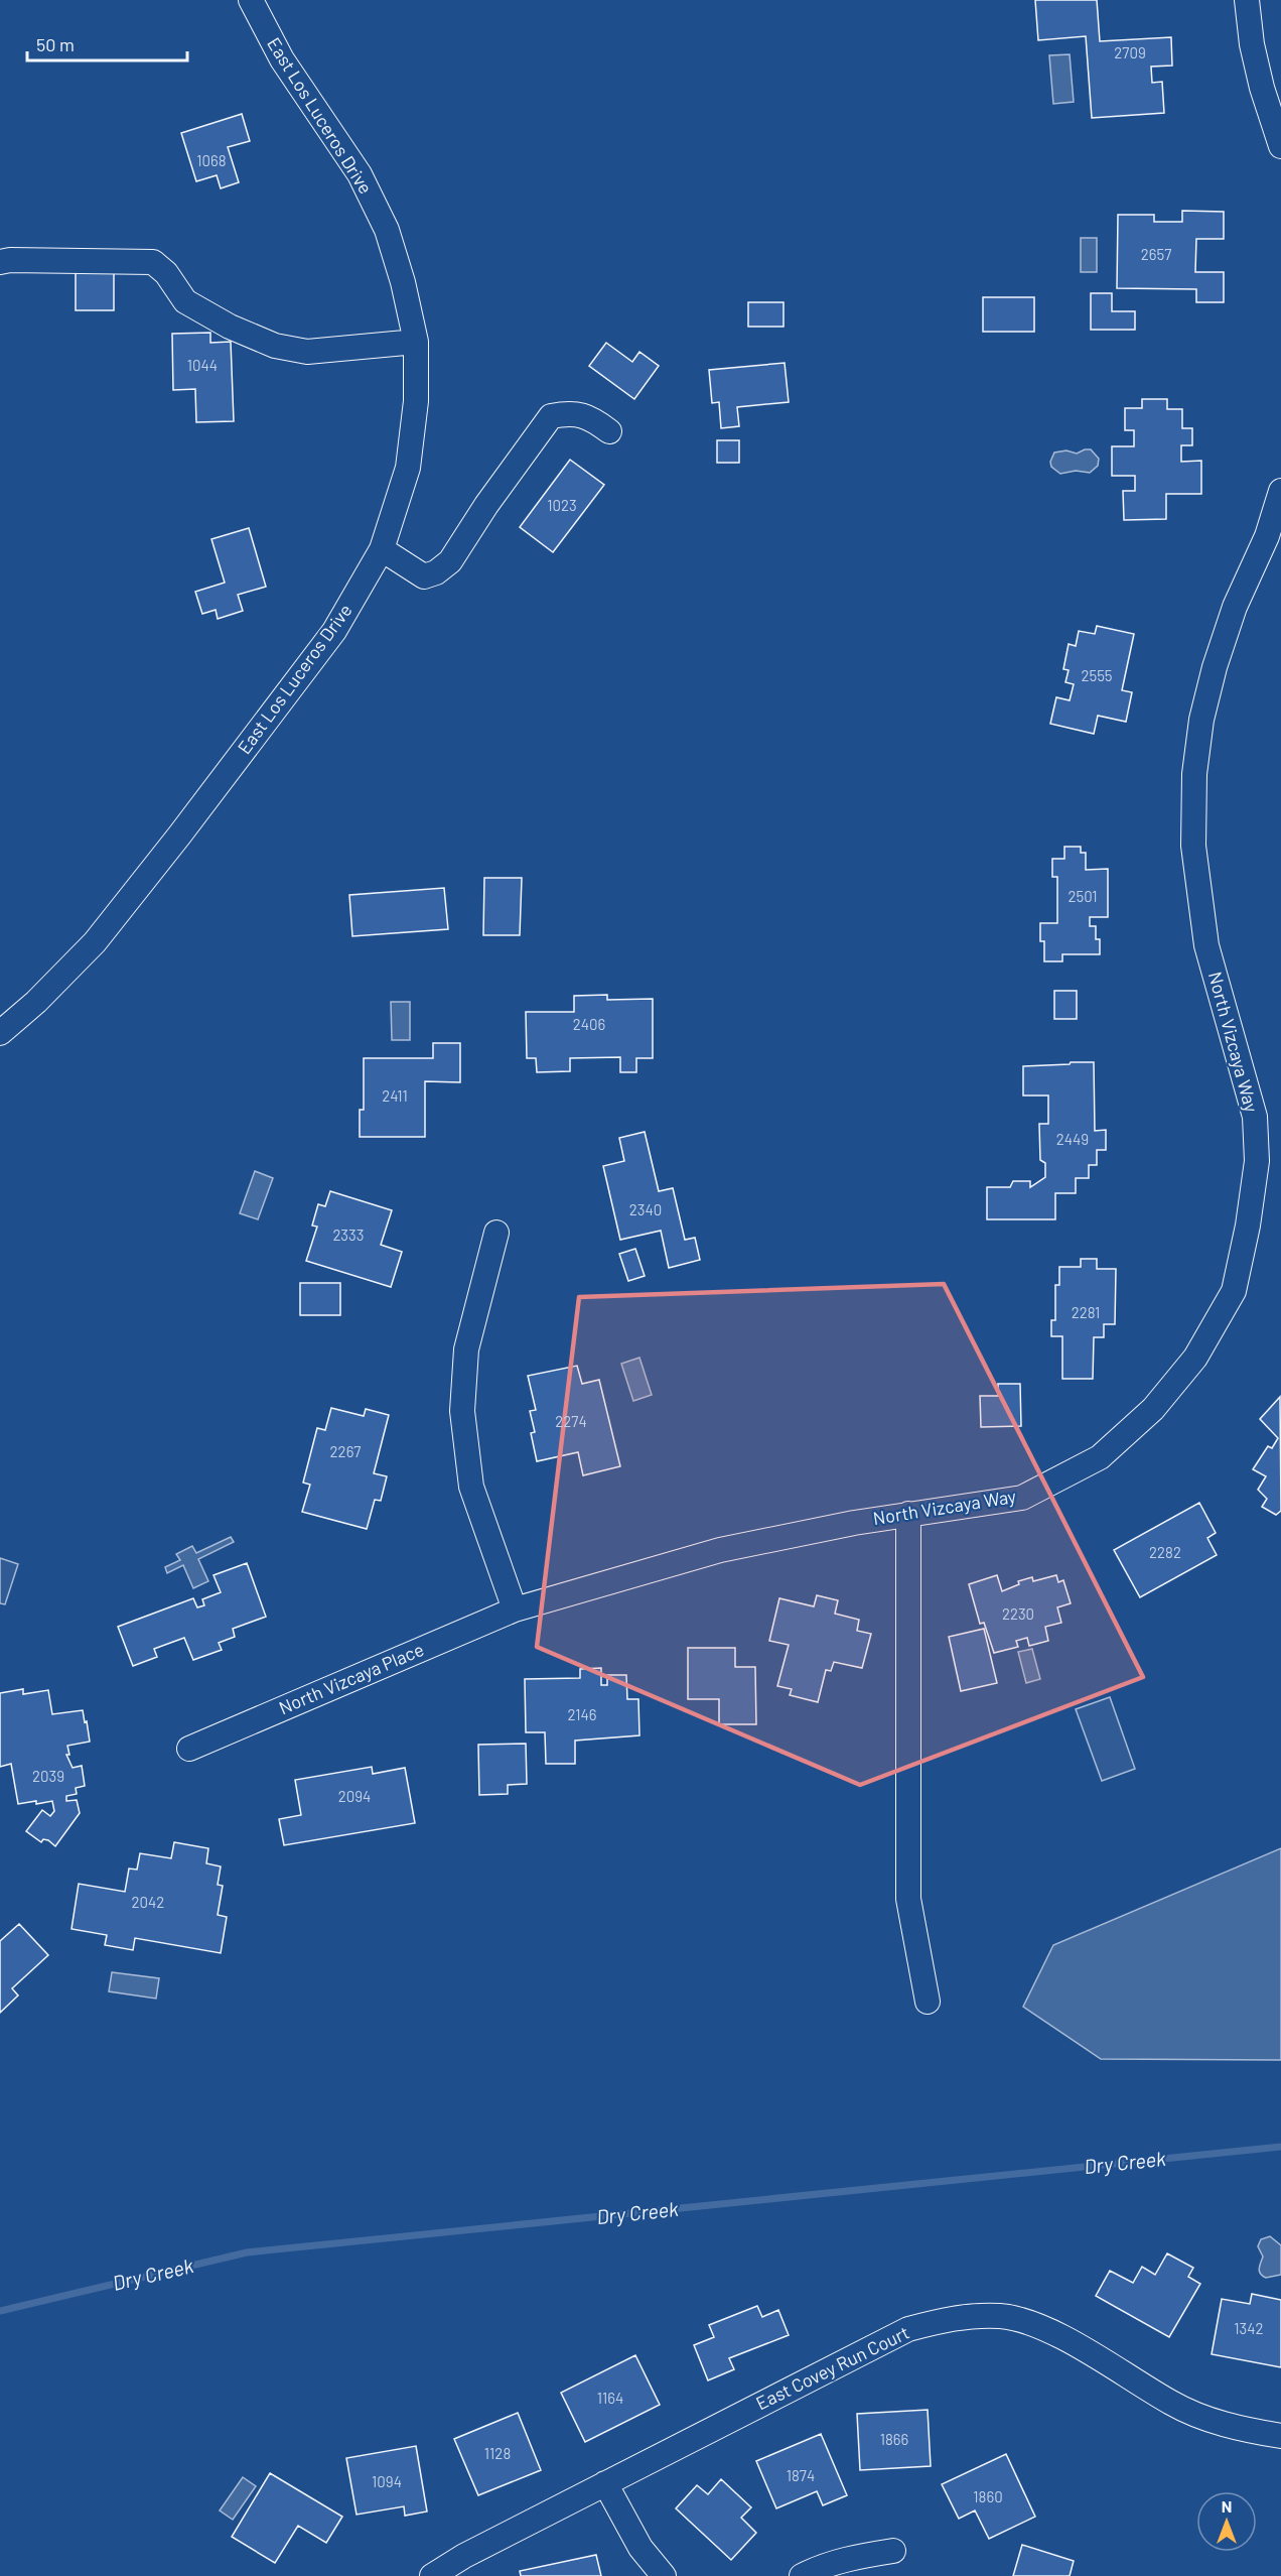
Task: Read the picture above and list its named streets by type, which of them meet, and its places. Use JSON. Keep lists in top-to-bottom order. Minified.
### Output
{"streets":{"street":["East Los Luceros Drive","North Vizcaya Way","North Vizcaya Place","East Covey Run Court"]},"crossings":[["North Vizcaya Way","North Vizcaya Place"]],"water":["Dry Creek"],"house_numbers":["2709","1068","2657","1044","1023","2555","2501","2406","2411","2449","2340","2333","2281","2274","2267","2282","2230","2146","2039","2094","2042","1342","1164","1866","1128","1874","1094","1860"],"scale_bar":"50 m","north":"top"}
